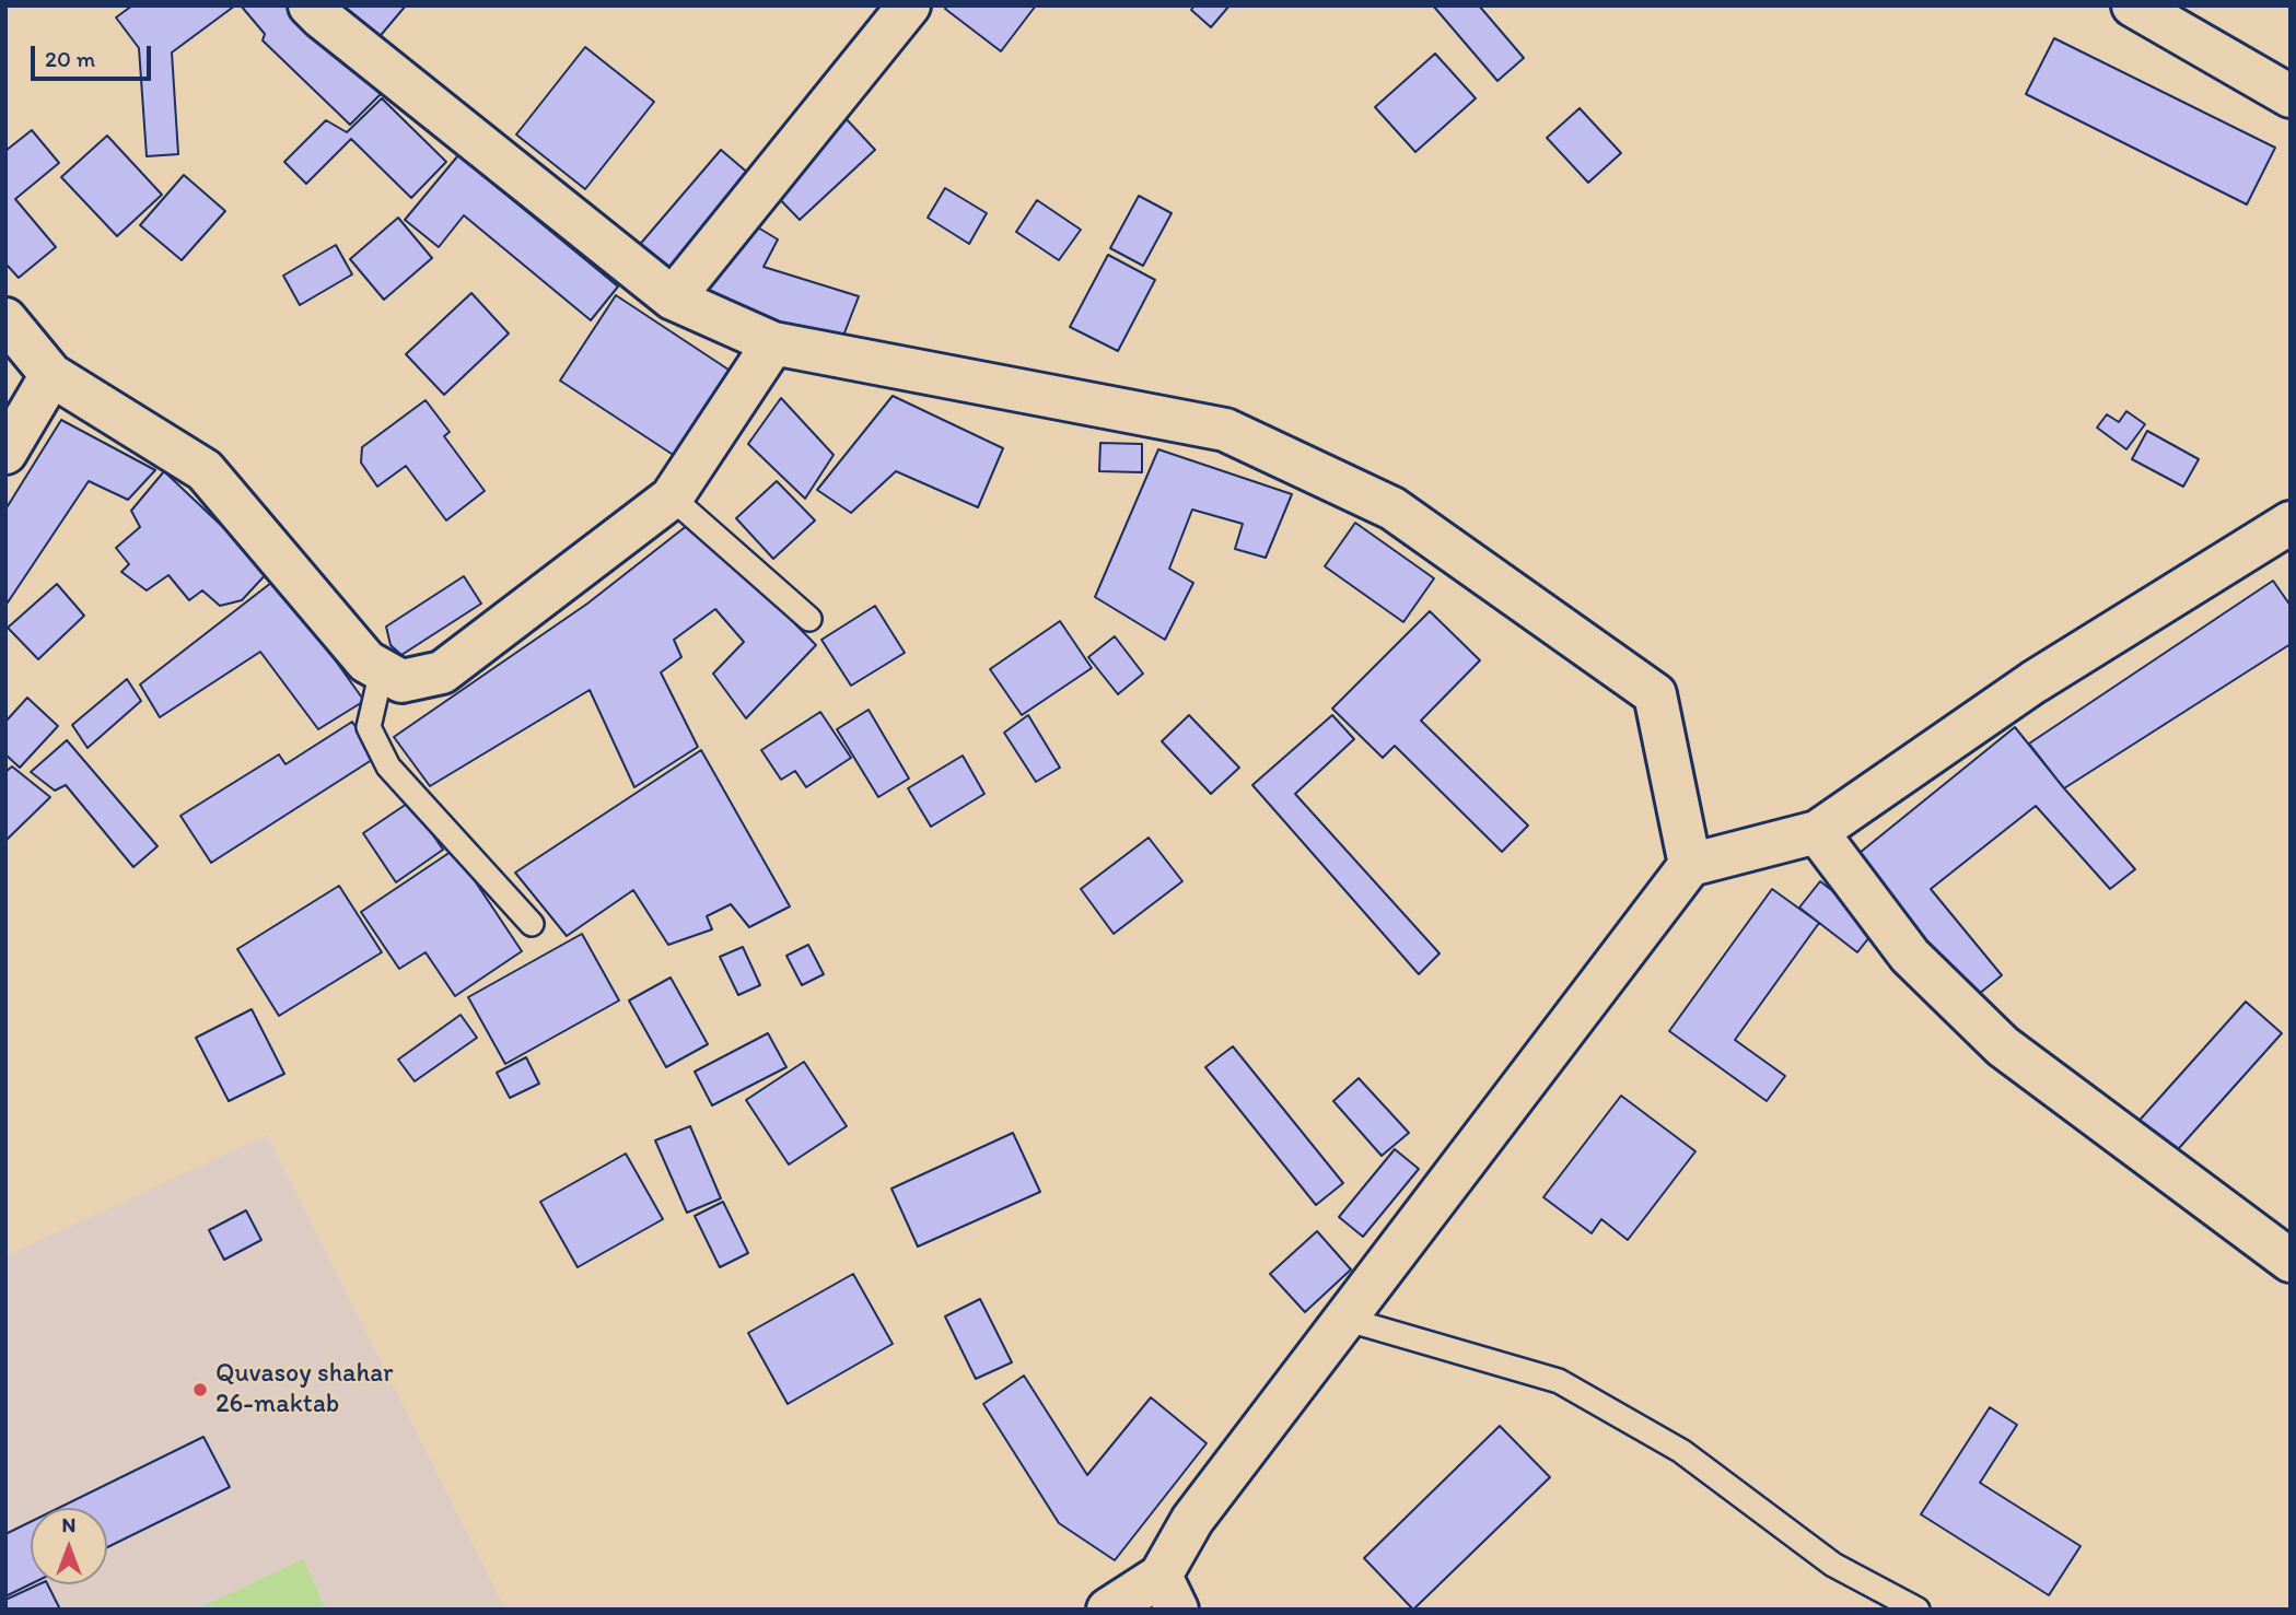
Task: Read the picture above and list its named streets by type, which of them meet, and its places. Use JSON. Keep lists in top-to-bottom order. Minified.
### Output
{"places":["Quvasoy shahar 26-maktab"],"scale_bar":"20 m","north":"top"}
